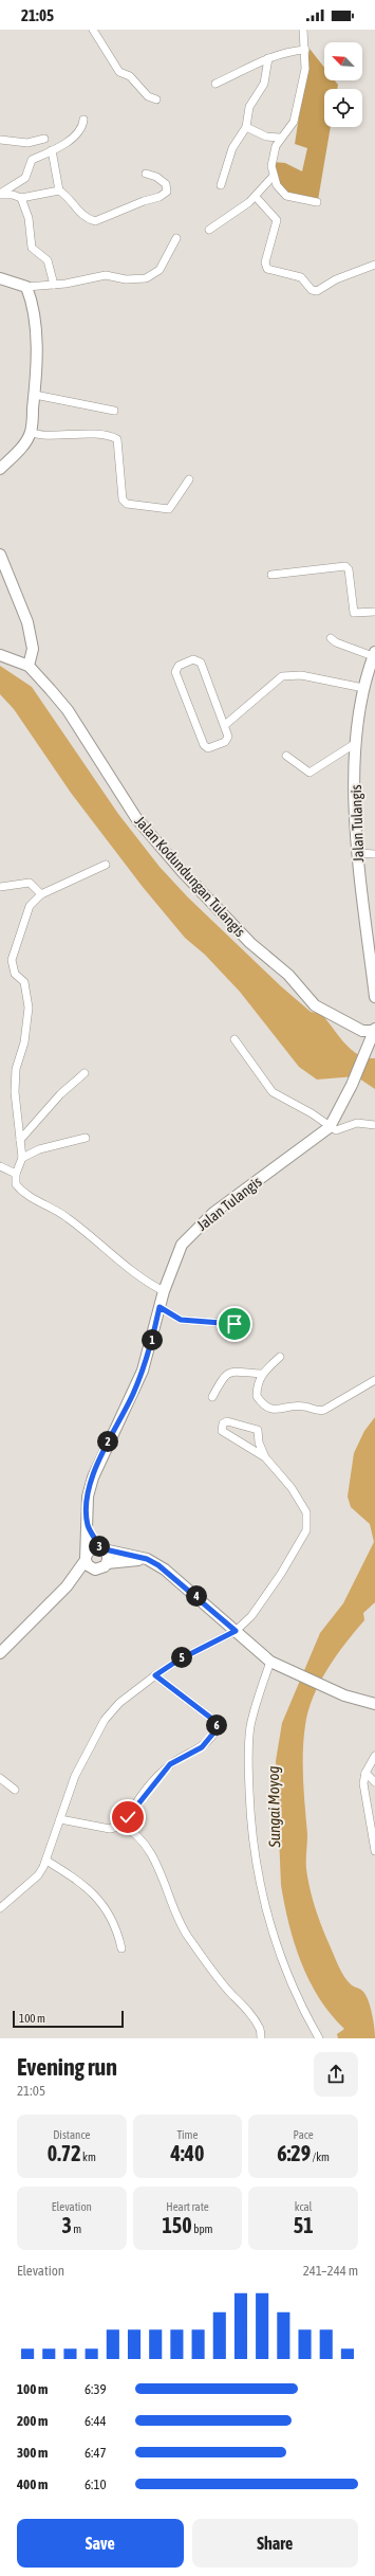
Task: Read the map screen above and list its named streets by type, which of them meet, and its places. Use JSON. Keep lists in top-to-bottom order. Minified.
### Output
{"streets":{"main road":["Jalan Tulangis","Jalan Kodundungan Tulangis"]},"crossings":[["Jalan Tulangis","Jalan Kodundungan Tulangis"]],"water":["Sungai Moyog"],"scale_bar":"100 m","north":"top left","page":{"status":"21:05","pins":["1","2","3","4","5","6"],"scale":"100 m","heading":["Evening run","21:05"],"stats":[["Distance","0.72 km"],["Time","4:40"],["Pace","6:29 /km"],["Elevation","3 m"],["Heart rate","150 bpm"],["kcal","51"]],"chart":["Elevation","241–244 m"],"list":[{"name":"100 m","note":"6:39"},{"name":"200 m","note":"6:44"},{"name":"300 m","note":"6:47"},{"name":"400 m","note":"6:10"}],"buttons":["Save","Share"]}}
